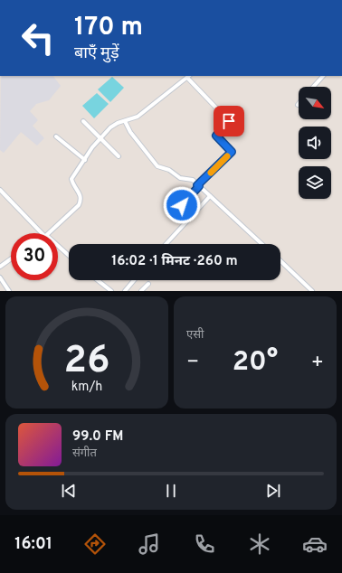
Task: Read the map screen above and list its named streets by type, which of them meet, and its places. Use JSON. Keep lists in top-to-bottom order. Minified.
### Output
{"north":"bottom right","page":{"turn":["170 m","बाएँ मुड़ें"],"limit":"30","trip":"16:02 · 1 मिनट · 260 m","tile":"एसी","heat":["−","20°","+"],"song":["99.0 FM","संगीत"],"tabs":"16:01","gauge":["26","km/h"]}}
